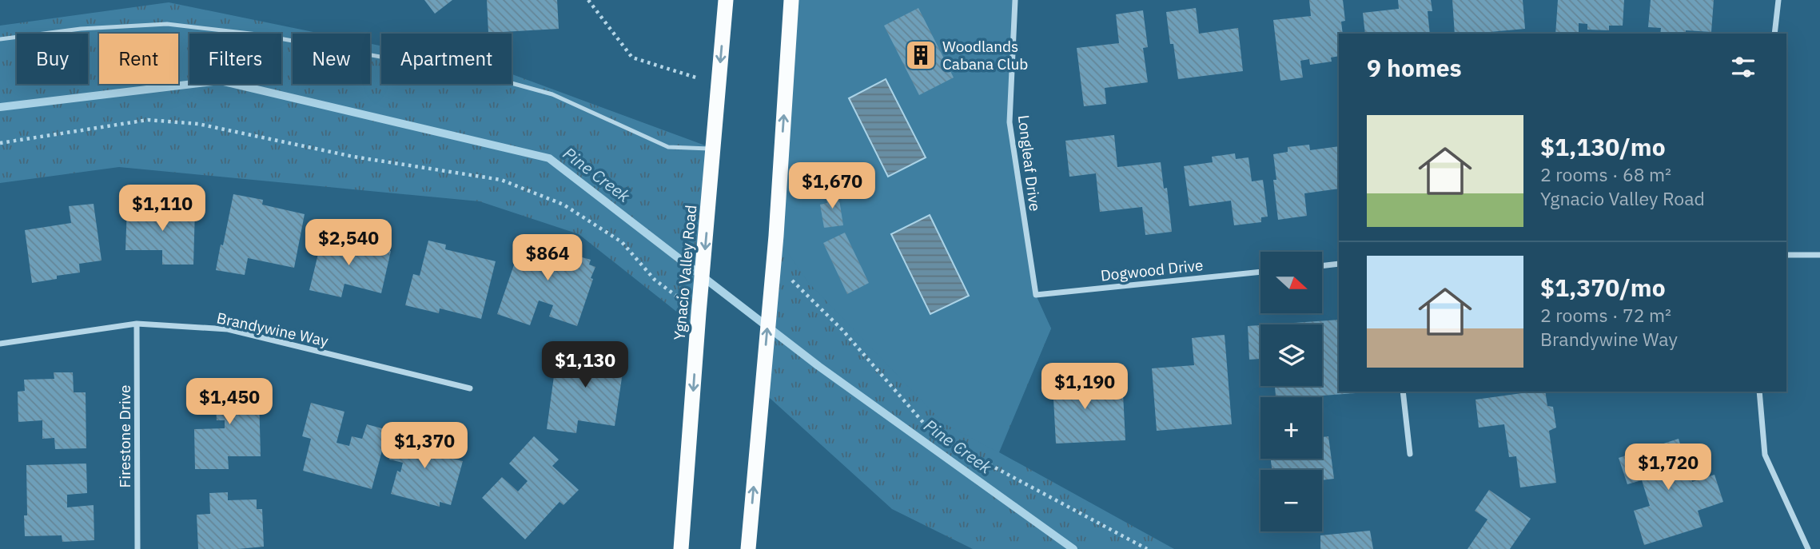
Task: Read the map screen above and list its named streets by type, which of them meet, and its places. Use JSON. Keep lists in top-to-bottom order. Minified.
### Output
{"streets":{"highway":["Ygnacio Valley Road"],"street":["Longleaf Drive","Dogwood Drive","Brandywine Way","Firestone Drive"]},"crossings":[["Longleaf Drive","Dogwood Drive"],["Brandywine Way","Firestone Drive"]],"water":["Pine Creek"],"places":{"building":["Woodlands Cabana Club"]},"north":"right","page":{"chip":["Buy","Rent","Filters","New","Apartment"],"heading":"9 homes","list":[{"name":"$1,130/mo","note":"2 rooms · 68 m² · Ygnacio Valley Road"},{"name":"$1,370/mo","note":"2 rooms · 72 m² · Brandywine Way"}],"price":["$1,670","$1,110","$2,540","$864","$1,130","$1,190","$1,450","$1,370","$1,720"],"map_buttons":["+","−"]}}
